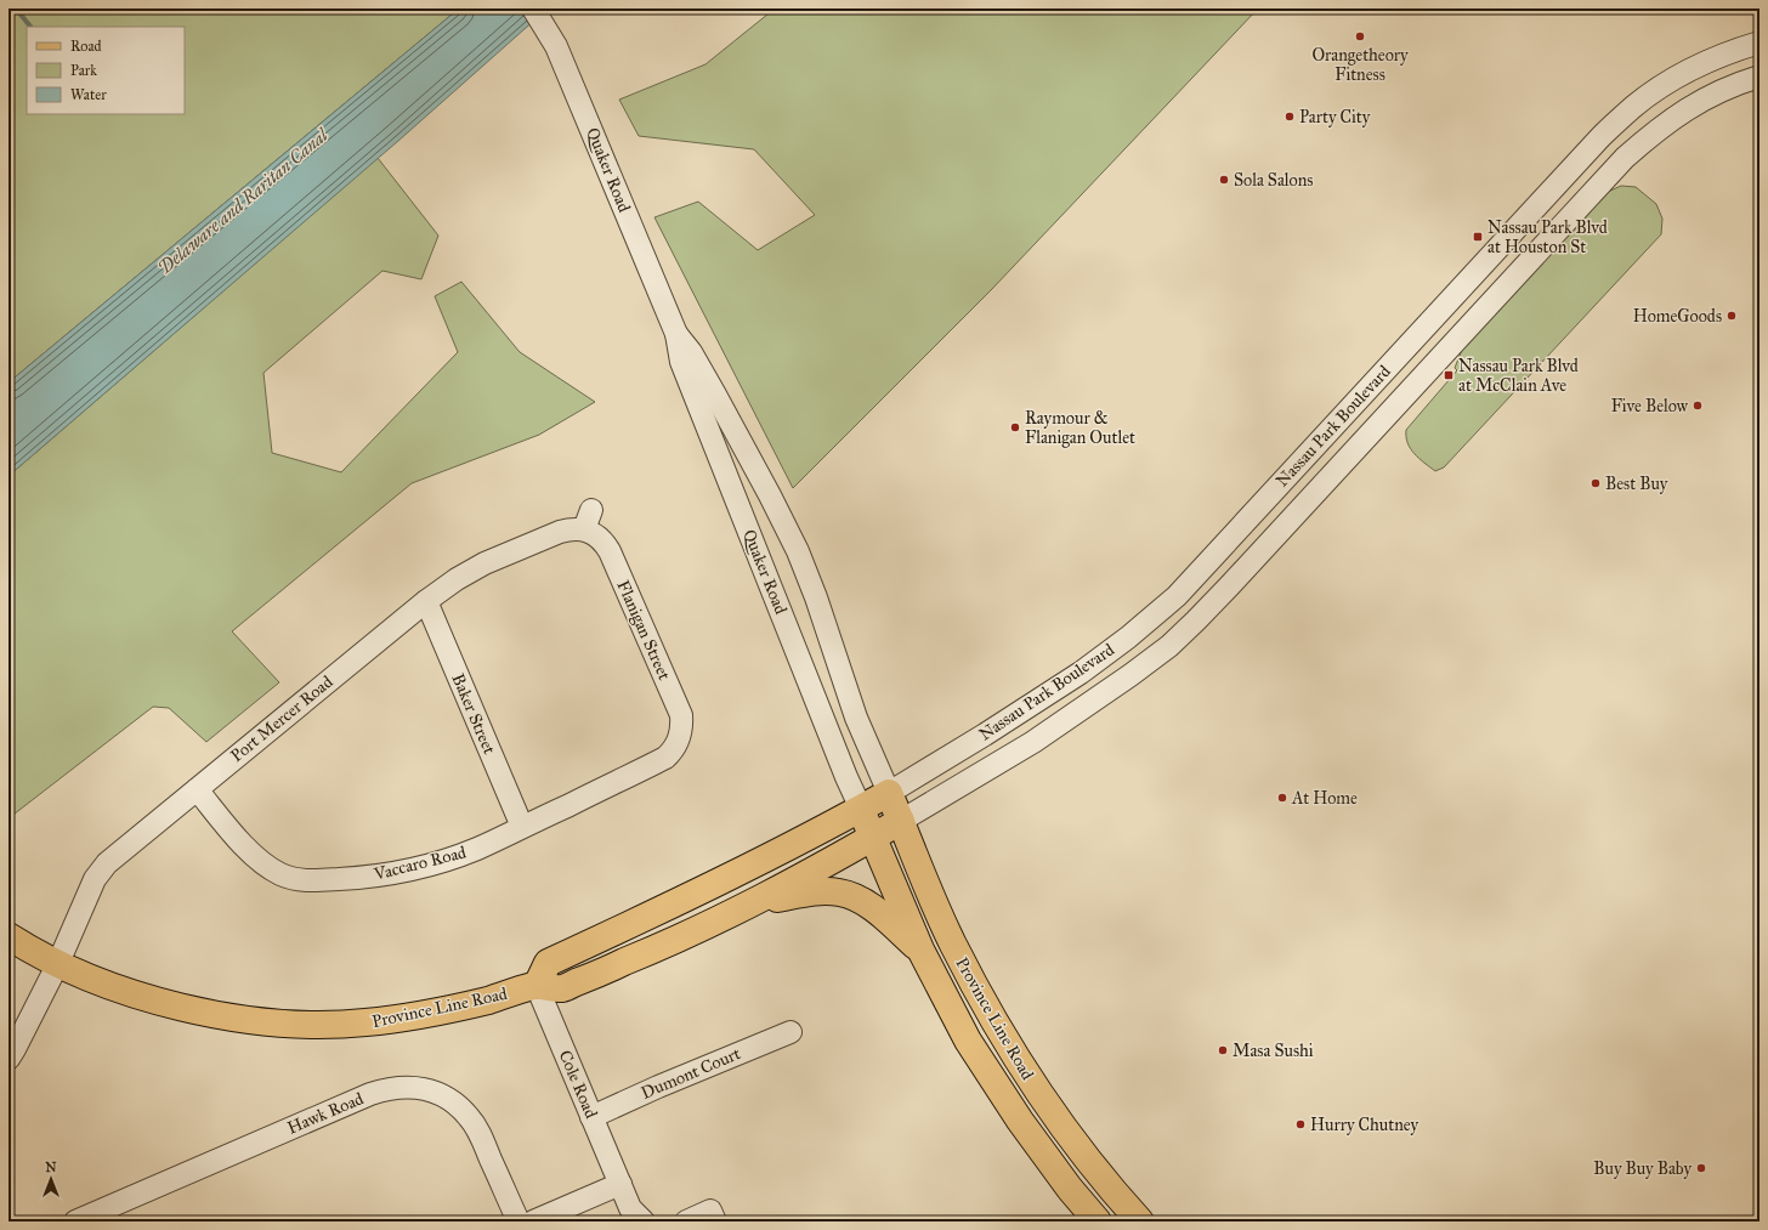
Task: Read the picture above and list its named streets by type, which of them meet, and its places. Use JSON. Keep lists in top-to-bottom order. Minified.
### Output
{"streets":{"main road":["Province Line Road"],"street":["Quaker Road","Nassau Park Boulevard","Flanigan Street","Baker Street","Port Mercer Road","Vaccaro Road","Dumont Court","Cole Road","Hawk Road"]},"crossings":[["Quaker Road","Nassau Park Boulevard"],["Nassau Park Boulevard","Province Line Road"],["Flanigan Street","Port Mercer Road"],["Flanigan Street","Vaccaro Road"],["Baker Street","Port Mercer Road"],["Baker Street","Vaccaro Road"],["Port Mercer Road","Vaccaro Road"],["Port Mercer Road","Province Line Road"],["Province Line Road","Cole Road"],["Dumont Court","Cole Road"]],"water":["Delaware and Raritan Canal"],"places":{"other":["Orangetheory Fitness","Party City","Sola Salons","HomeGoods","Five Below","Raymour & Flanigan Outlet","Best Buy","At Home","Masa Sushi","Hurry Chutney","Buy Buy Baby"],"transit":["Nassau Park Blvd at Houston St","Nassau Park Blvd at McClain Ave"]},"legend":["Road","Park","Water"],"north":"top"}
